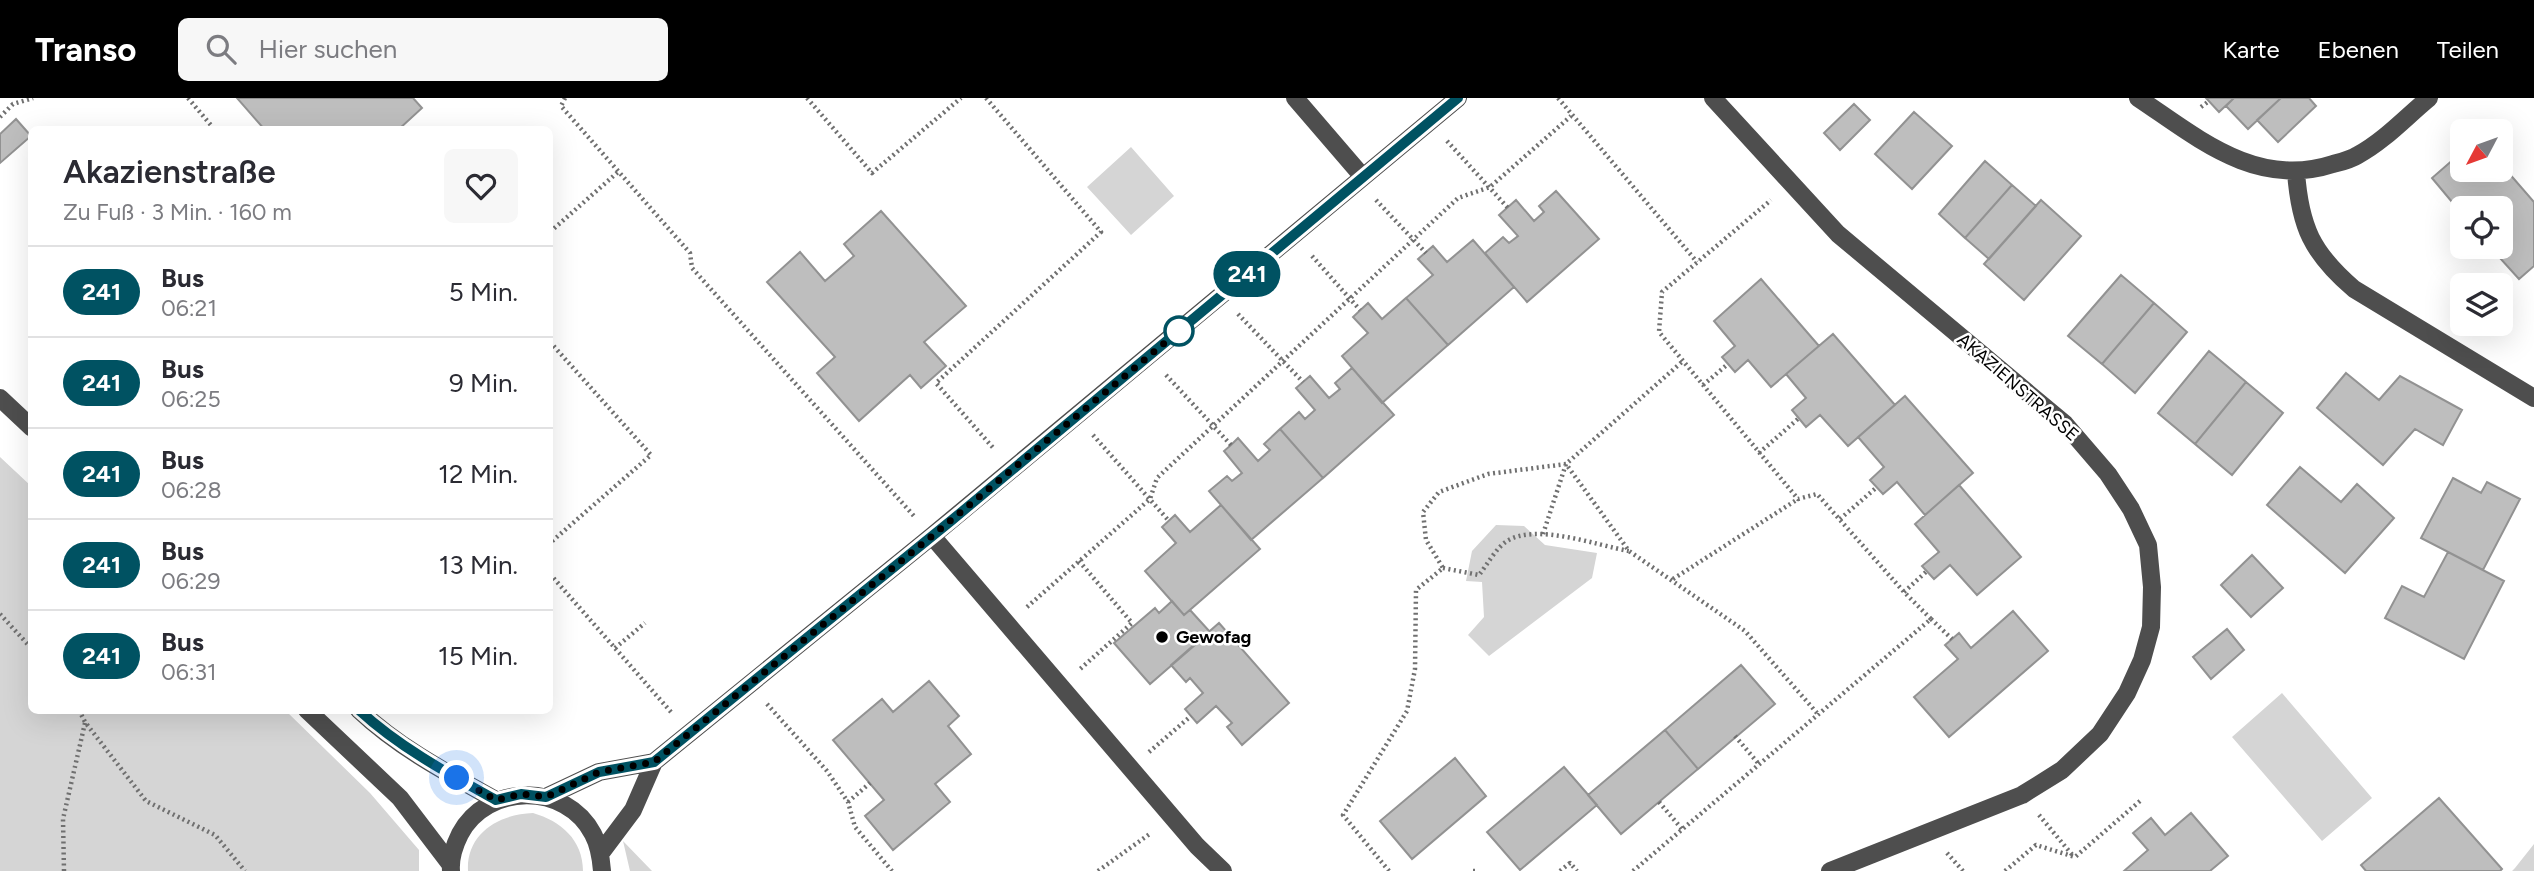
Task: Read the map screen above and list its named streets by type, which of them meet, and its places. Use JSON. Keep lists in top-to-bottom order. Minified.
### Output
{"streets":{"street":["AKAZIENSTRASSE"]},"places":["Gewofag"],"lines":["bus line 241"],"north":"bottom left","page":{"header":"Transo","search":"Hier suchen","nav":["Karte","Ebenen","Teilen"],"on_map":"241","heading":["Akazienstraße","Zu Fuß · 3 Min. · 160 m"],"list":[{"mark":"241","name":"Bus","note":"06:21","value":"5 Min."},{"mark":"241","name":"Bus","note":"06:25","value":"9 Min."},{"mark":"241","name":"Bus","note":"06:28","value":"12 Min."},{"mark":"241","name":"Bus","note":"06:29","value":"13 Min."},{"mark":"241","name":"Bus","note":"06:31","value":"15 Min."}]}}
